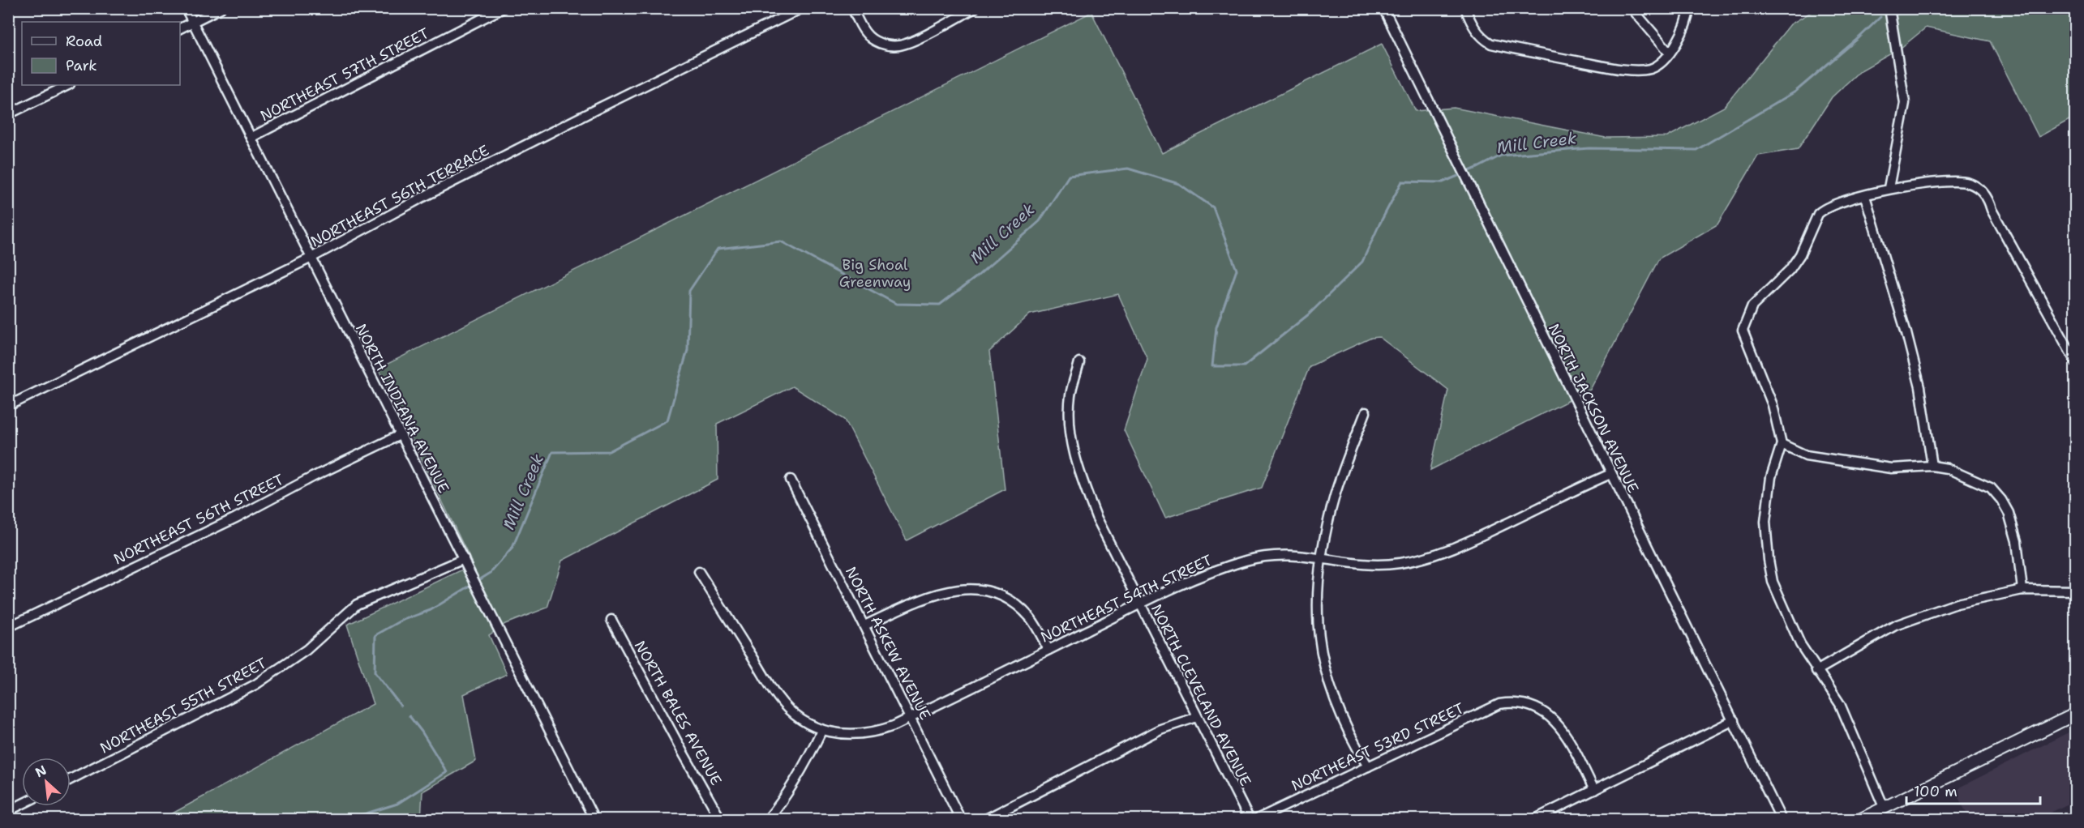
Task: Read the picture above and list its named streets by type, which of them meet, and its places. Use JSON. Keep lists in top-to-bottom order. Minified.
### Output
{"streets":{"street":["NORTHEAST 57TH STREET","NORTHEAST 56TH TERRACE","NORTH INDIANA AVENUE","NORTH JACKSON AVENUE","NORTHEAST 56TH STREET","NORTHEAST 54TH STREET","NORTH ASKEW AVENUE","NORTH CLEVELAND AVENUE","NORTHEAST 55TH STREET","NORTH BALES AVENUE","NORTHEAST 53RD STREET"]},"crossings":[["NORTHEAST 57TH STREET","NORTH INDIANA AVENUE"],["NORTHEAST 56TH TERRACE","NORTH INDIANA AVENUE"],["NORTH INDIANA AVENUE","NORTHEAST 56TH STREET"],["NORTH INDIANA AVENUE","NORTHEAST 55TH STREET"],["NORTH JACKSON AVENUE","NORTHEAST 54TH STREET"],["NORTHEAST 54TH STREET","NORTH ASKEW AVENUE"],["NORTHEAST 54TH STREET","NORTH CLEVELAND AVENUE"]],"water":["Mill Creek"],"parks":["Big Shoal Greenway"],"legend":["Road","Park"],"scale_bar":"100 m","north":"top left"}
